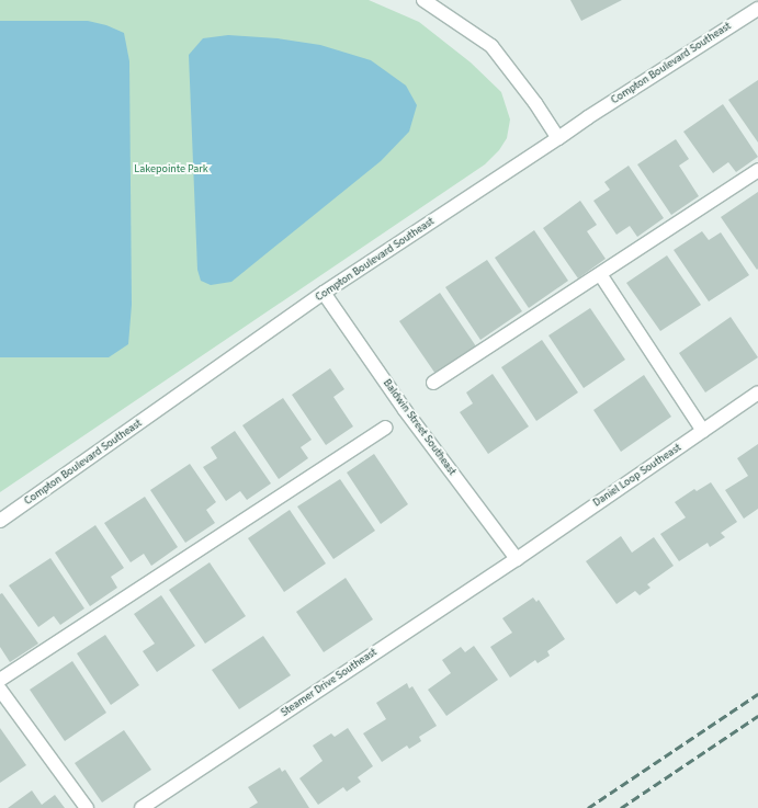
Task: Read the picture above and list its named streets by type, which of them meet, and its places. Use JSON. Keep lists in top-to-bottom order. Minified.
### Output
{"streets":{"street":["Compton Boulevard Southeast","Baldwin Street Southeast","Daniel Loop Southeast","Steamer Drive Southeast"]},"crossings":[["Compton Boulevard Southeast","Baldwin Street Southeast"],["Baldwin Street Southeast","Daniel Loop Southeast"],["Baldwin Street Southeast","Steamer Drive Southeast"],["Daniel Loop Southeast","Steamer Drive Southeast"]],"parks":["Lakepointe Park"]}
